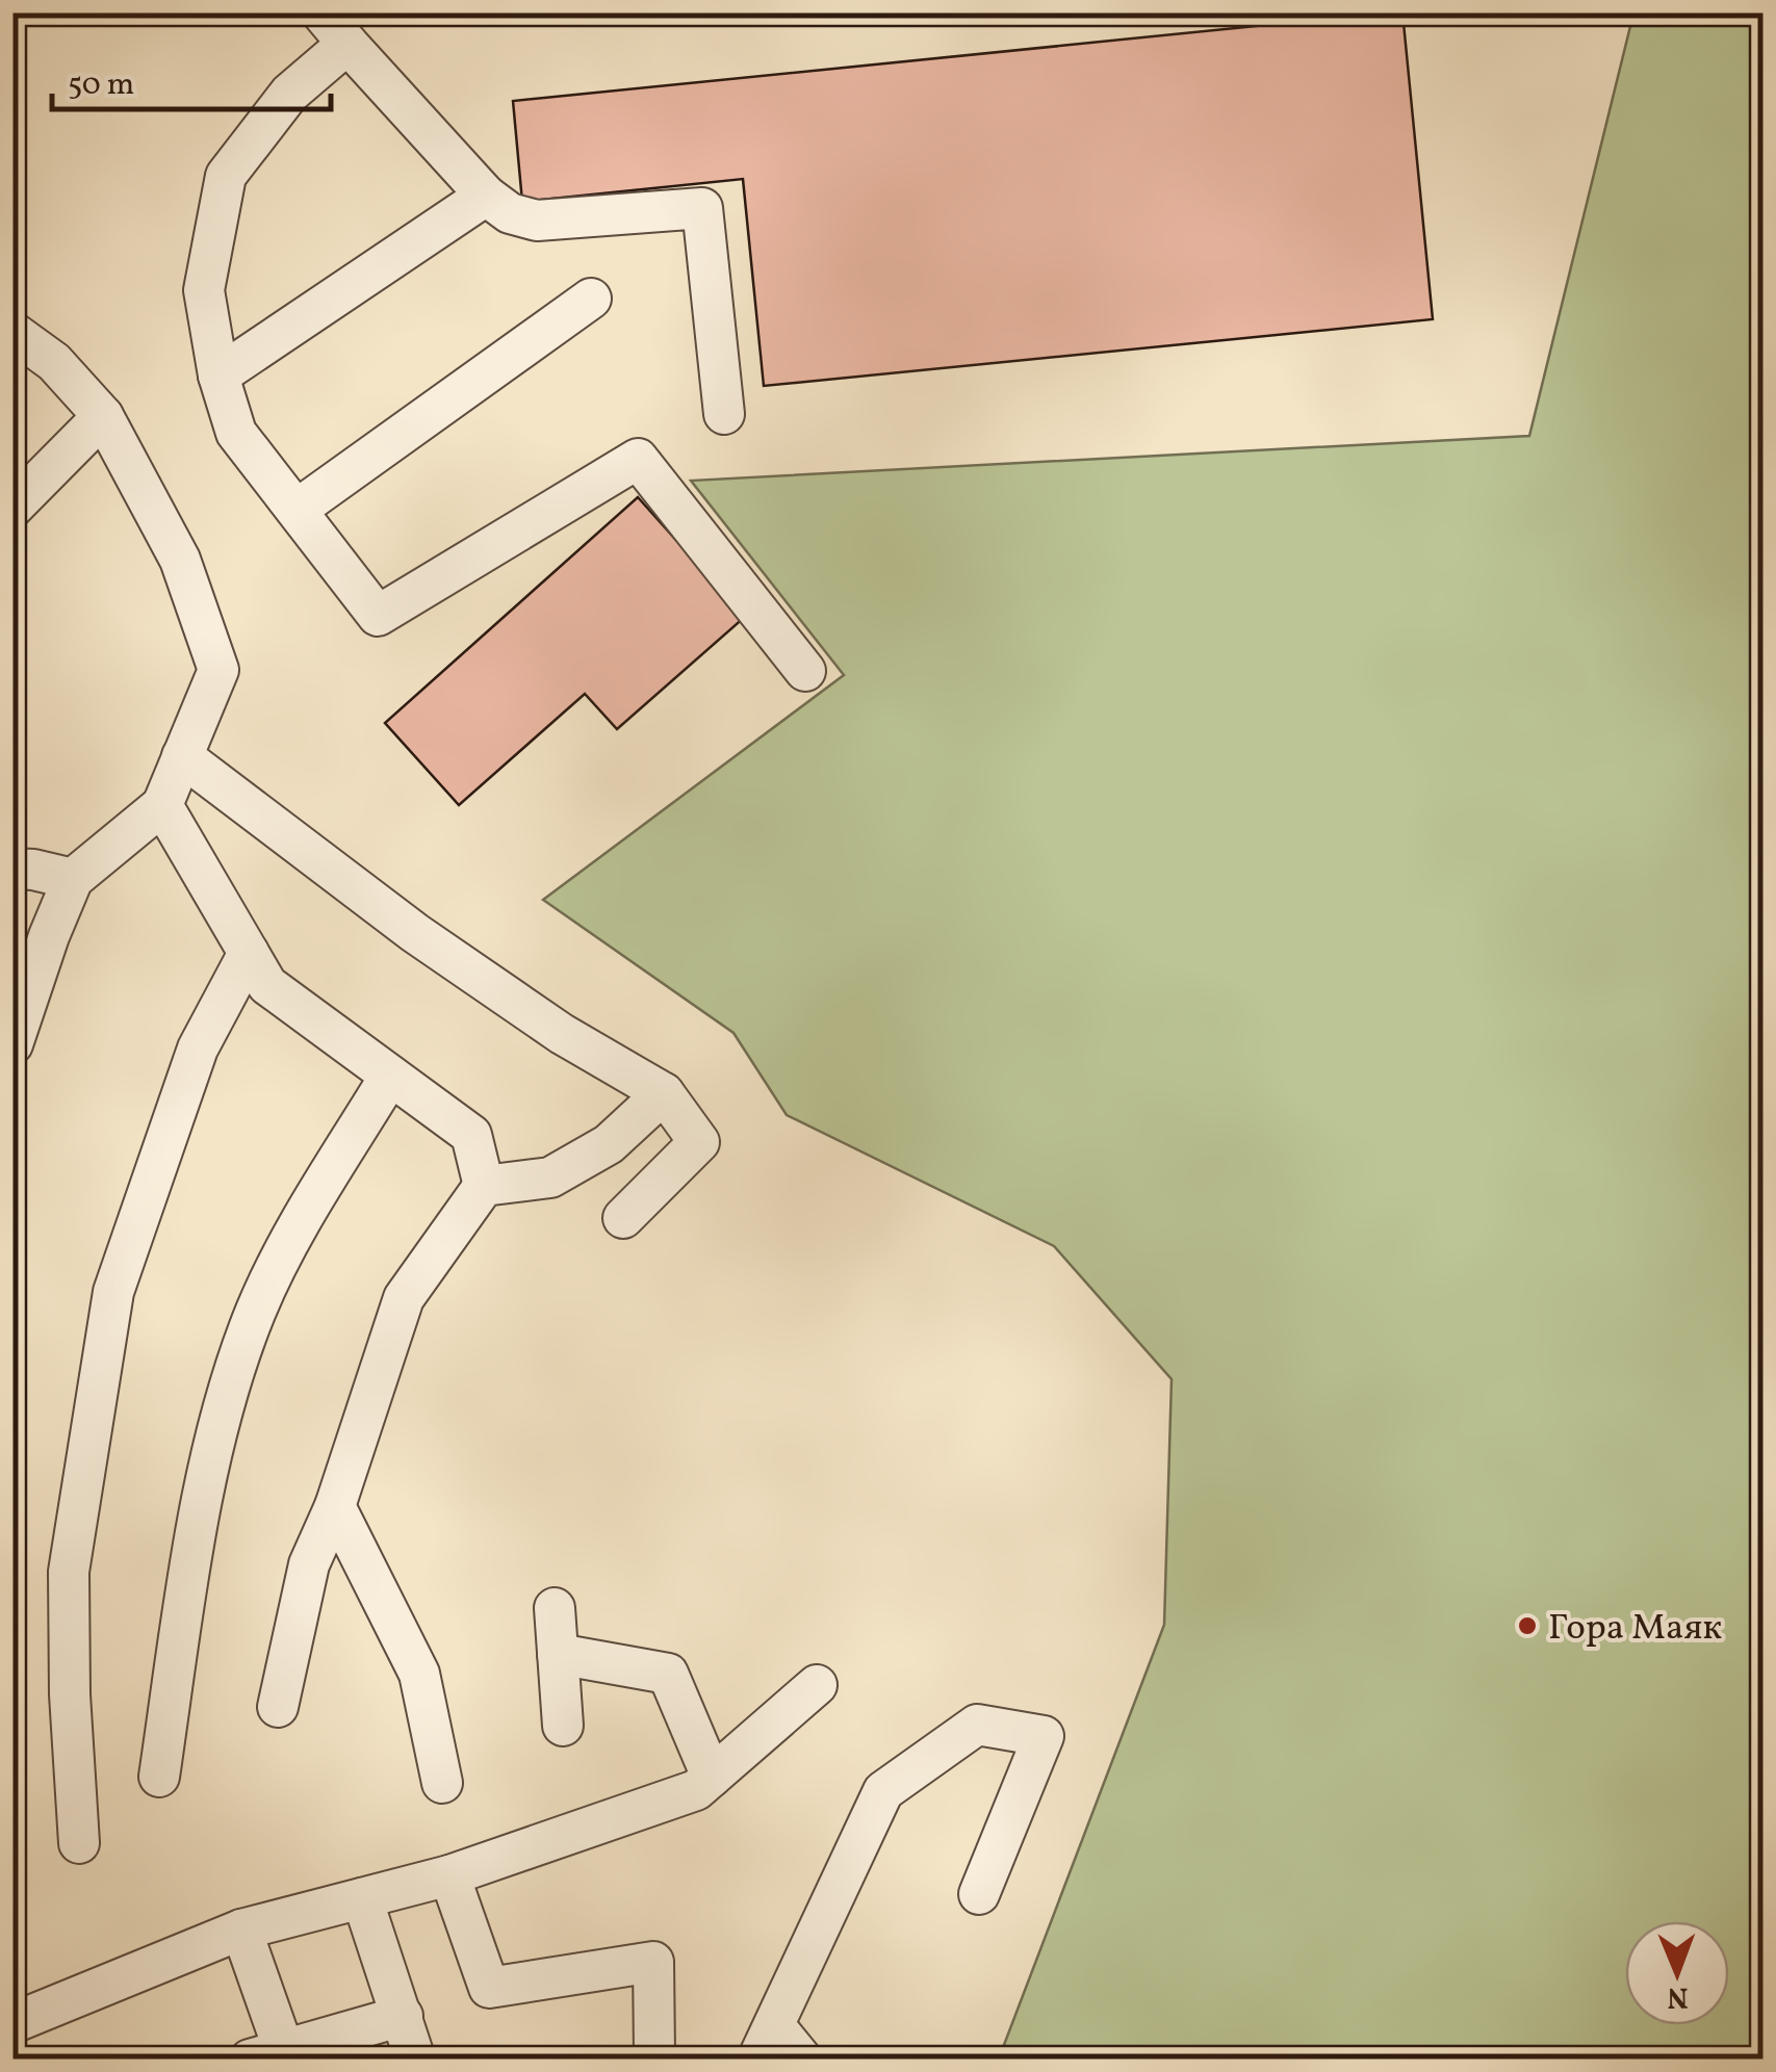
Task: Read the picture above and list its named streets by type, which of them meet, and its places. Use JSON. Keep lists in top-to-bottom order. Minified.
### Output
{"places":["Гора Маяк"],"scale_bar":"50 m","north":"bottom"}
